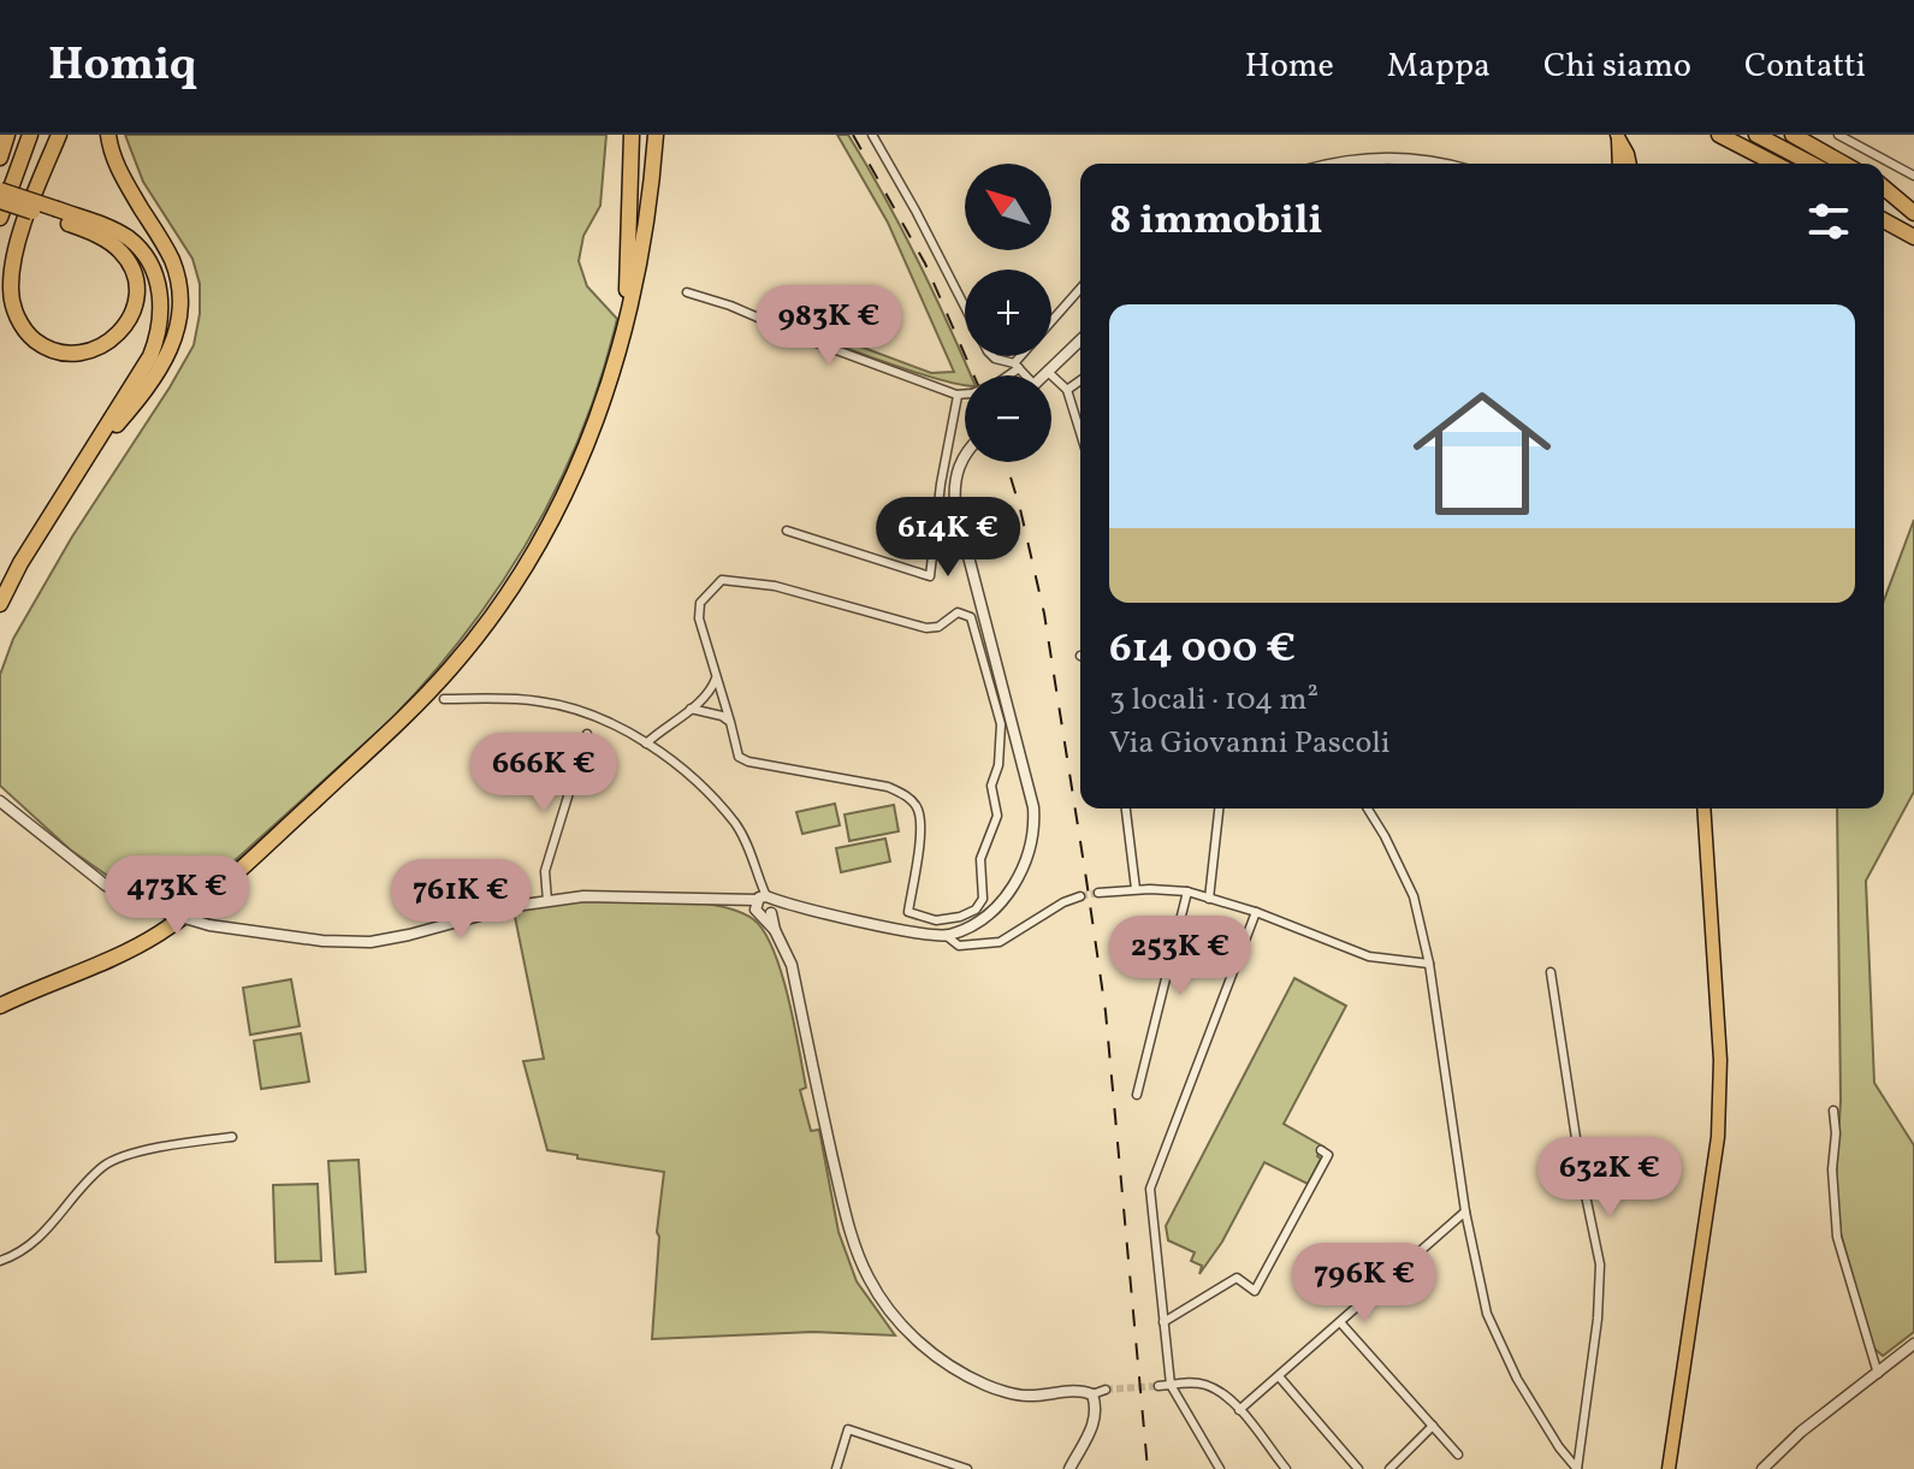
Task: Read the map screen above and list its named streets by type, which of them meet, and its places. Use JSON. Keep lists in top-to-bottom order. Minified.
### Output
{"north":"top left","page":{"header":"Homiq","nav":["Home","Mappa","Chi siamo","Contatti"],"map_buttons":["+","−"],"heading":"8 immobili","list":[{"name":"614 000 €","note":"3 locali · 104 m² · Via Giovanni Pascoli"}],"price":["983K €","614K €","666K €","473K €","761K €","253K €","632K €","796K €"]}}
